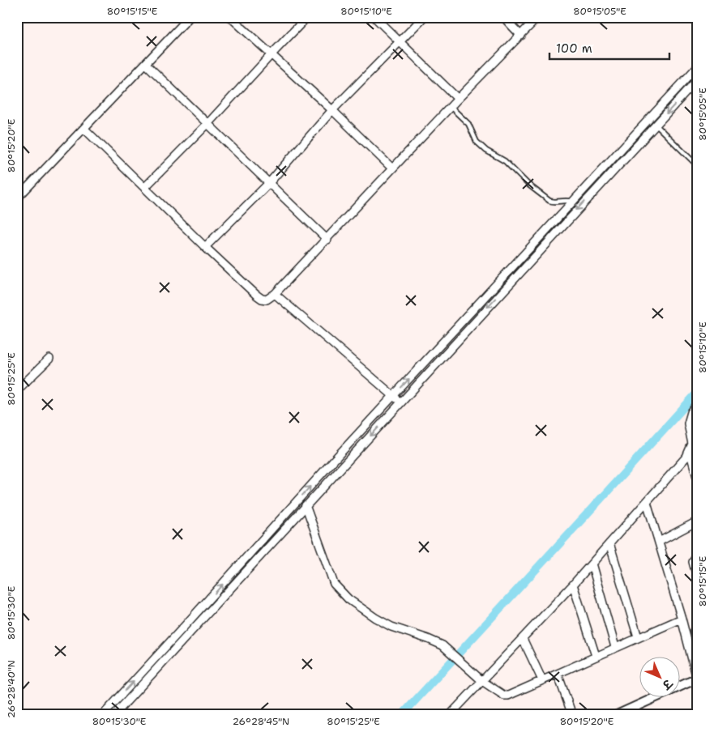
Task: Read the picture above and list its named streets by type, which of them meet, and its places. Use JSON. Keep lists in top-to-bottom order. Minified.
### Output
{"scale_bar":"100 m","north":"bottom right","coordinates":["80°15'15\"E","80°15'10\"E","80°15'05\"E","80°15'20\"E","80°15'25\"E","80°15'30\"E","26°28'40\"N","26°28'45\"N"]}
